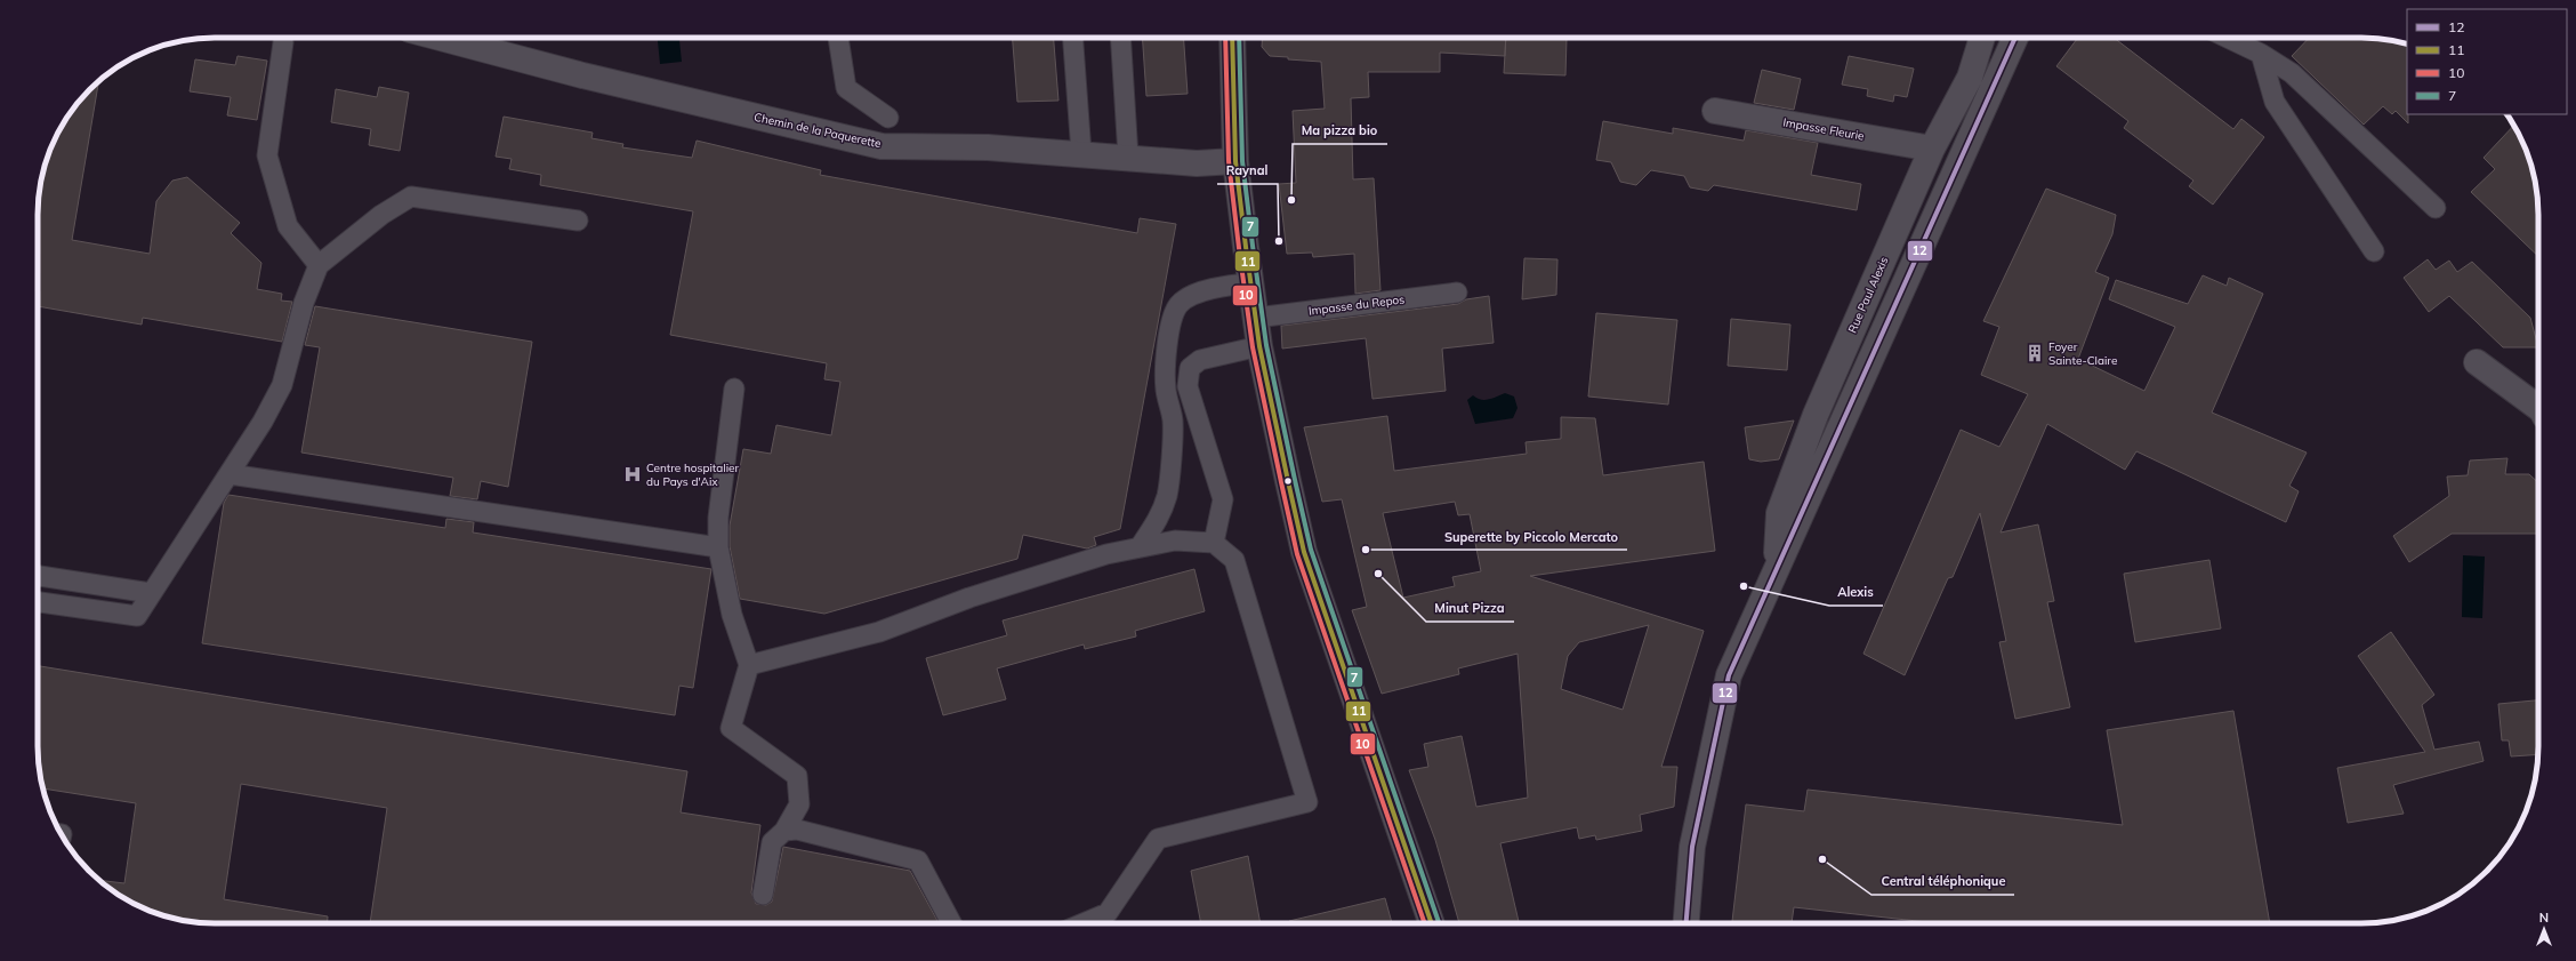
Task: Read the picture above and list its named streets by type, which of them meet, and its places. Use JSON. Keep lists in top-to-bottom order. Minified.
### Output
{"streets":{"street":["Impasse Fleurie","Chemin de la Paquerette","Rue Paul Alexis"],"lane":["Impasse du Repos"]},"crossings":[["Impasse Fleurie","Rue Paul Alexis"]],"places":{"other":["Ma pizza bio","Raynal","Superette by Piccolo Mercato","Minut Pizza","Alexis","Central téléphonique"],"building":["Foyer Sainte-Claire"],"hospital":["Centre hospitalier du Pays d'Aix"]},"lines":["transit line 12","transit line 11","transit line 10","transit line 7"],"legend":["12","11","10","7"],"north":"top"}
